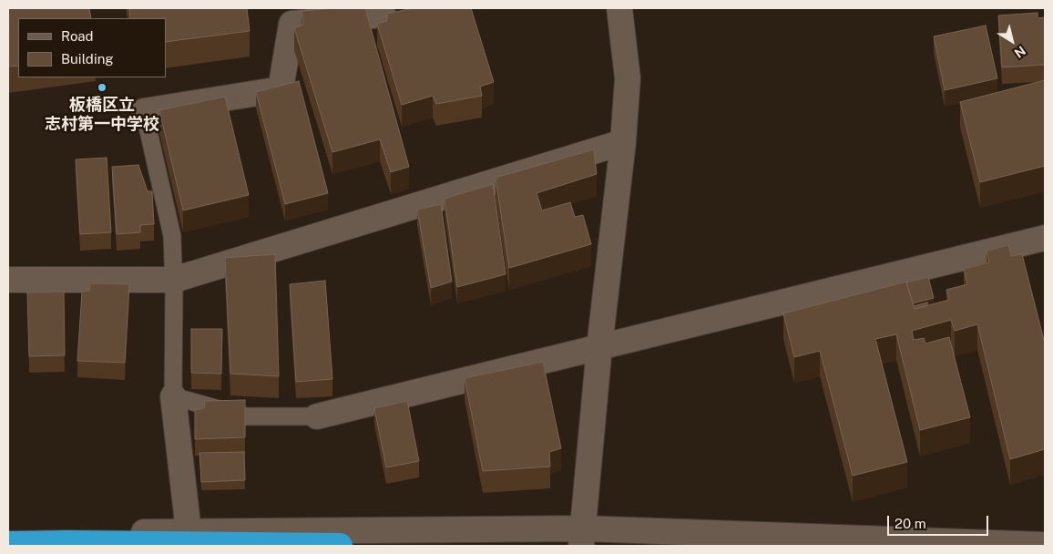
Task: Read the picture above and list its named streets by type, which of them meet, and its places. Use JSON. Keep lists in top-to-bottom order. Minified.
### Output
{"places":["板橋区立 志村第一中学校"],"legend":["Road","Building"],"scale_bar":"20 m","north":"bottom right"}
